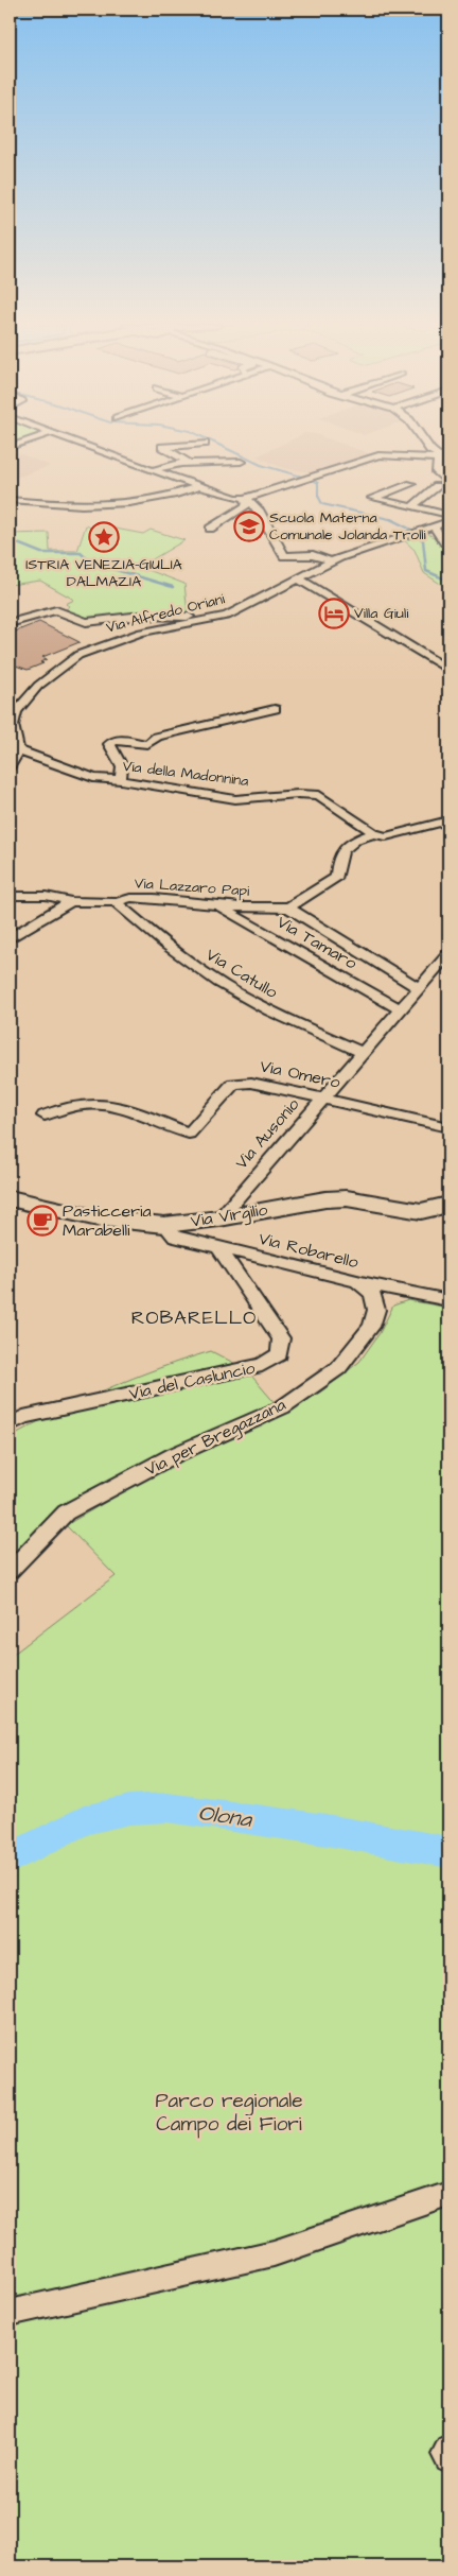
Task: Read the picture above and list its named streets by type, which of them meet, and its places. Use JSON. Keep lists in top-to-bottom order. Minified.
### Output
{"streets":{"main road":["Via Virgilio"],"street":["Via Alfredo Oriani","Via della Madonnina","Via Lazzaro Papi","Via Tamaro","Via Catullo","Via Omero","Via Ausonio","Via Robarello","Via del Casluncio","Via per Bregazzana"]},"crossings":[["Via Alfredo Oriani","Via della Madonnina"],["Via Lazzaro Papi","Via Tamaro"],["Via Lazzaro Papi","Via Catullo"],["Via Tamaro","Via Ausonio"],["Via Catullo","Via Ausonio"],["Via Omero","Via Ausonio"],["Via Ausonio","Via Virgilio"],["Via Virgilio","Via Robarello"],["Via Robarello","Via del Casluncio"],["Via Robarello","Via per Bregazzana"]],"districts":["ROBARELLO"],"water":["Olona"],"parks":["Parco regionale Campo dei Fiori"],"places":{"school or university":["Scuola Materna Comunale Jolanda Trolli"],"place":["ISTRIA VENEZIA-GIULIA DALMAZIA"],"hotel":["Villa Giuli"],"cafe":["Pasticceria Marabelli"]}}
